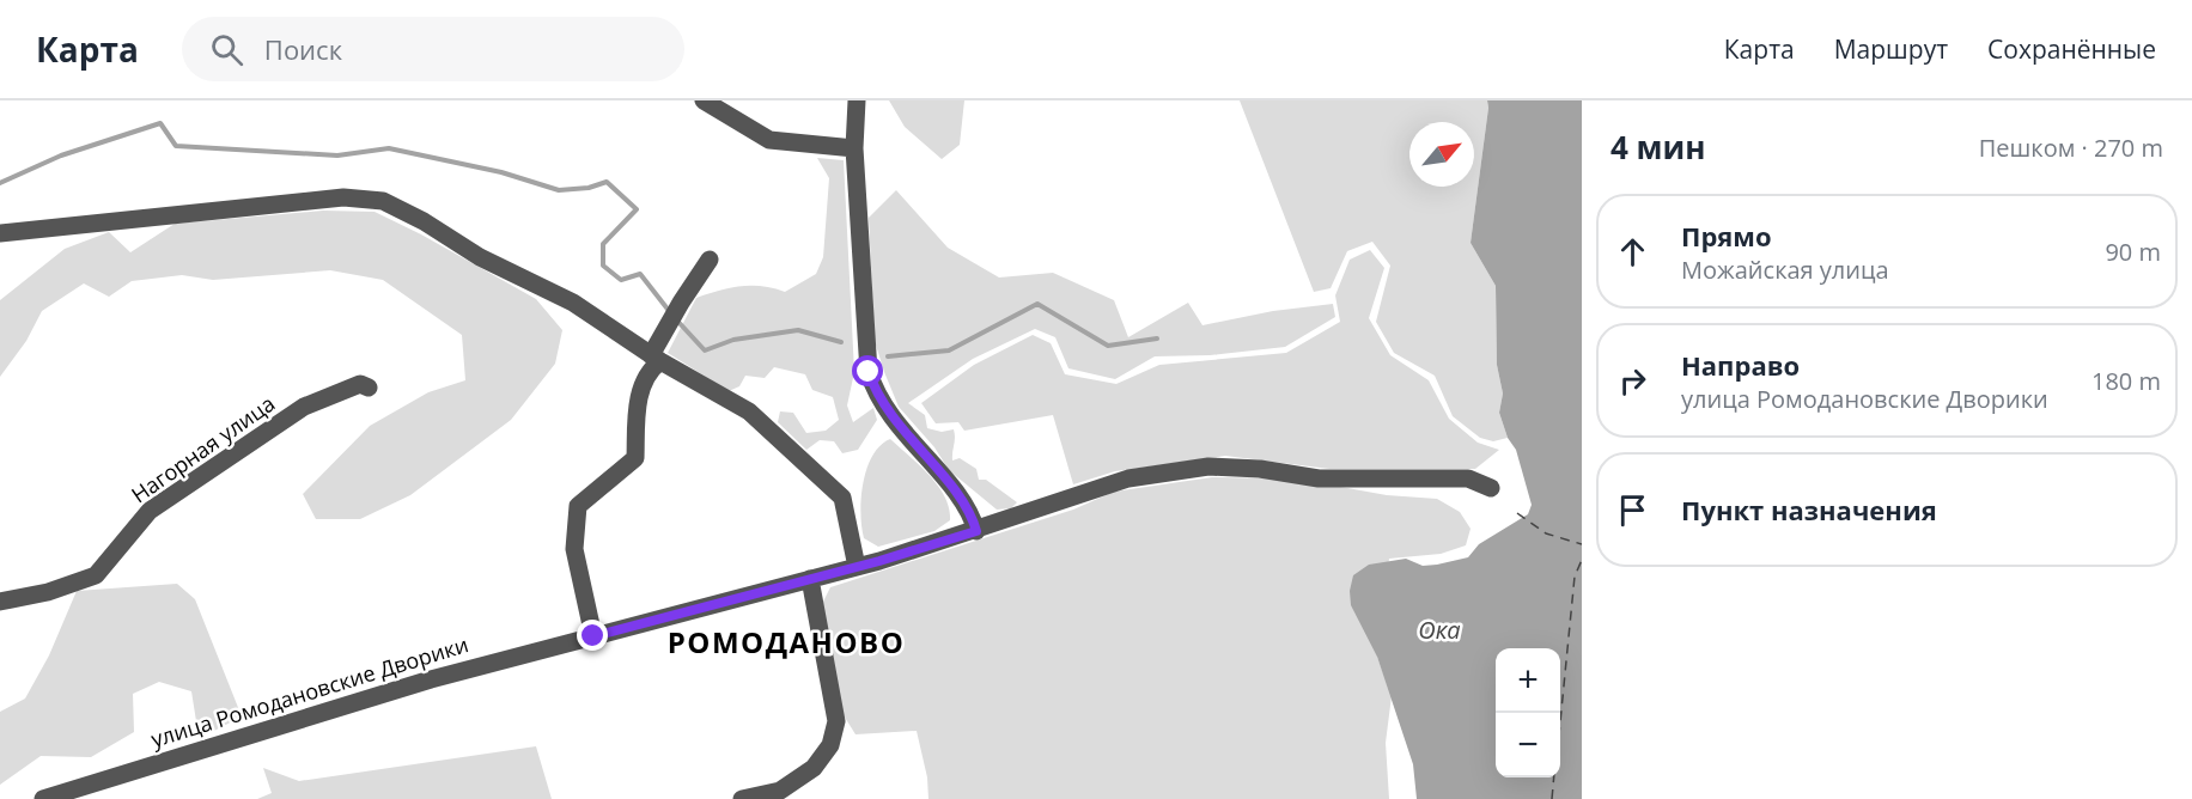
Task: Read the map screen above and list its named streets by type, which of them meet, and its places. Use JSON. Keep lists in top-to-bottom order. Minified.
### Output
{"streets":{"street":["Нагорная улица","улица Ромодановские Дворики"]},"districts":["РОМОДАНОВО"],"water":["Ока"],"north":"top right","page":{"header":"Карта","search":"Поиск","nav":["Карта","Маршрут","Сохранённые"],"heading":["4 мин","Пешком · 270 m"],"list":[["Прямо","Можайская улица","90 m"],["Направо","улица Ромодановские Дворики","180 m"],"Пункт назначения"],"map_buttons":["+","−"]}}
